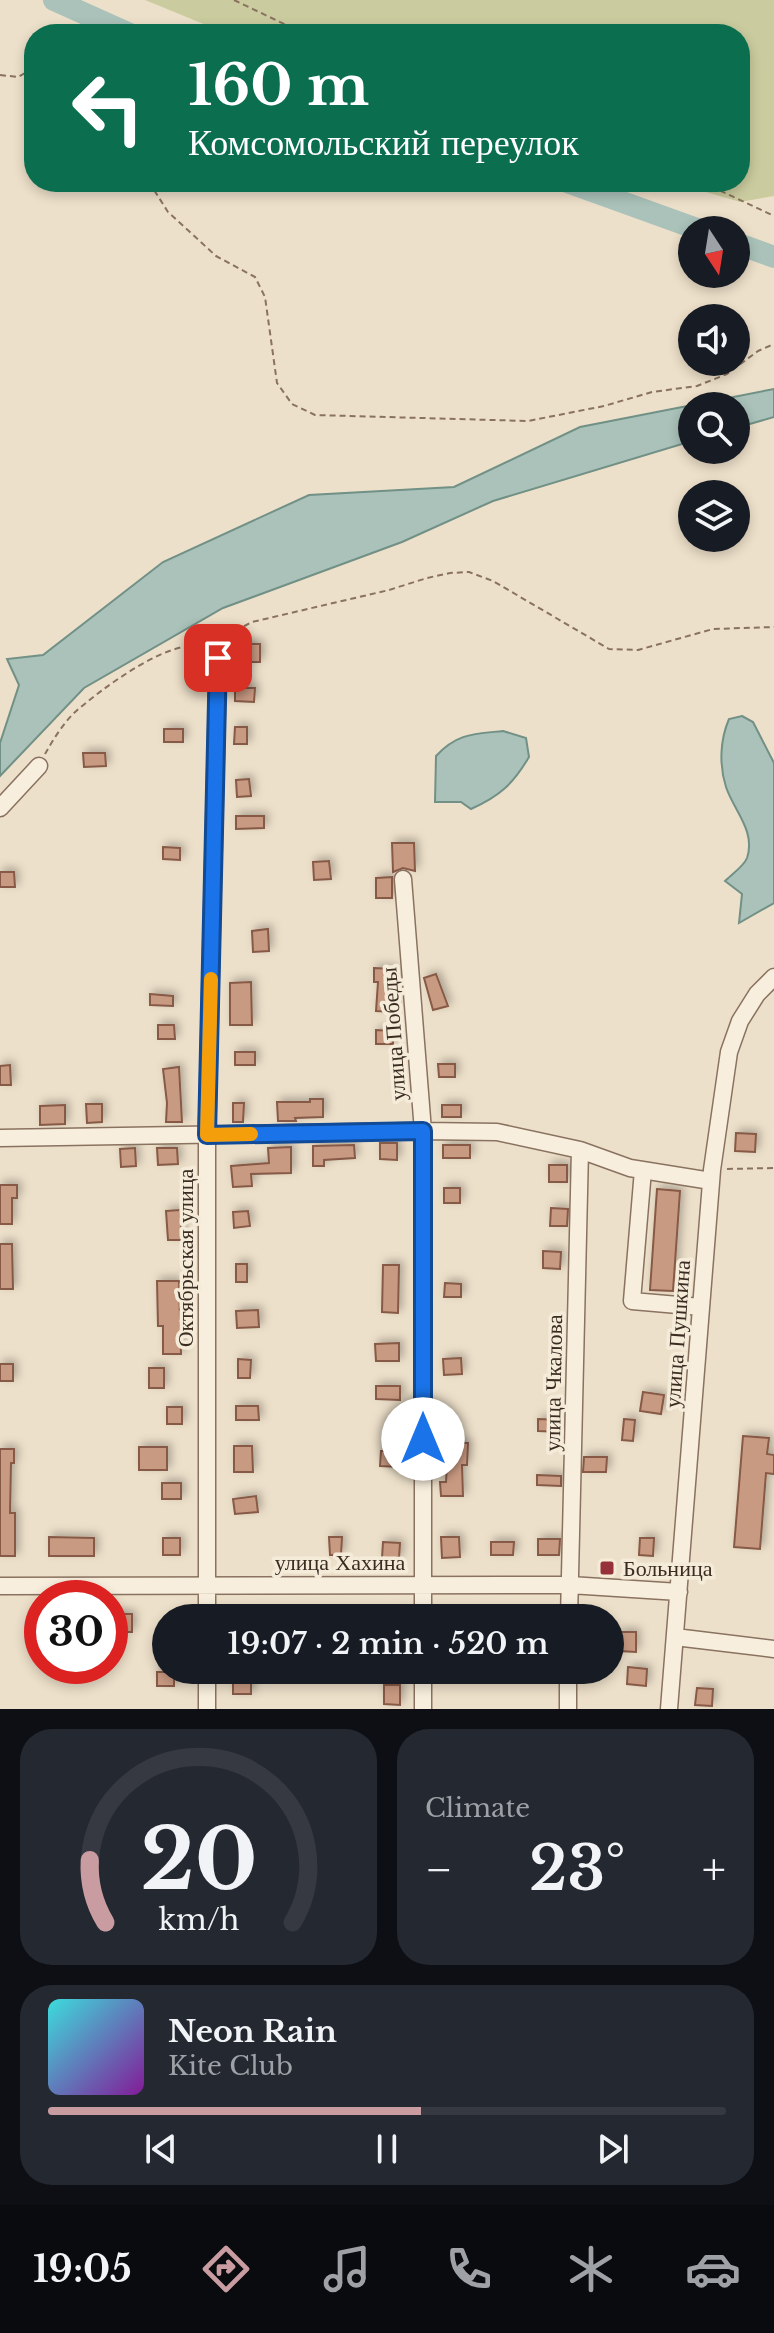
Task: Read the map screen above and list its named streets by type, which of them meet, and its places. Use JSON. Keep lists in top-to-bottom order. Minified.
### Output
{"streets":{"street":["улица Победы","Октябрьская улица","улица Пушкина","улица Чкалова","улица Хахина"]},"crossings":[["улица Победы","улица Хахина"],["Октябрьская улица","улица Хахина"],["улица Пушкина","улица Хахина"],["улица Чкалова","улица Хахина"]],"places":{"transit":["Больница"]},"north":"bottom","page":{"turn":["160 m","Комсомольский переулок"],"limit":"30","trip":"19:07 · 2 min · 520 m","tile":"Climate","heat":["−","23°","+"],"song":["Neon Rain","Kite Club"],"tabs":"19:05","gauge":["20","km/h"]}}
